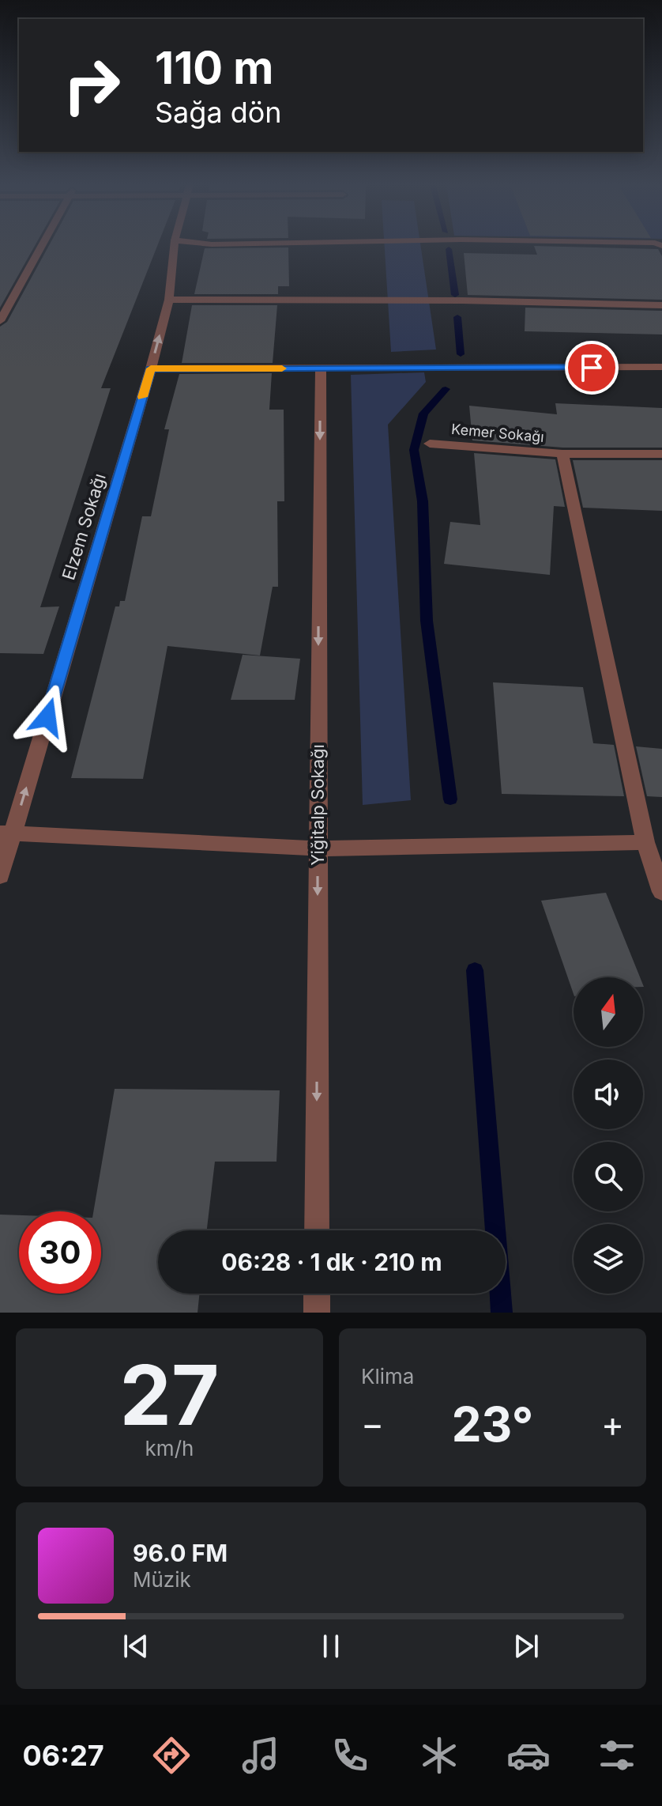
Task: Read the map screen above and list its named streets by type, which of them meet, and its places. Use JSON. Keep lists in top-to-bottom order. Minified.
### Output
{"streets":{"street":["Kemer Sokağı","Elzem Sokağı","Yiğitalp Sokağı"]},"one_way":["Elzem Sokağı","Yiğitalp Sokağı"],"north":"top","page":{"turn":["110 m","Sağa dön"],"limit":"30","trip":"06:28 · 1 dk · 210 m","tile":[["27","km/h"],"Klima"],"heat":["−","23°","+"],"song":["96.0 FM","Müzik"],"tabs":"06:27"}}
